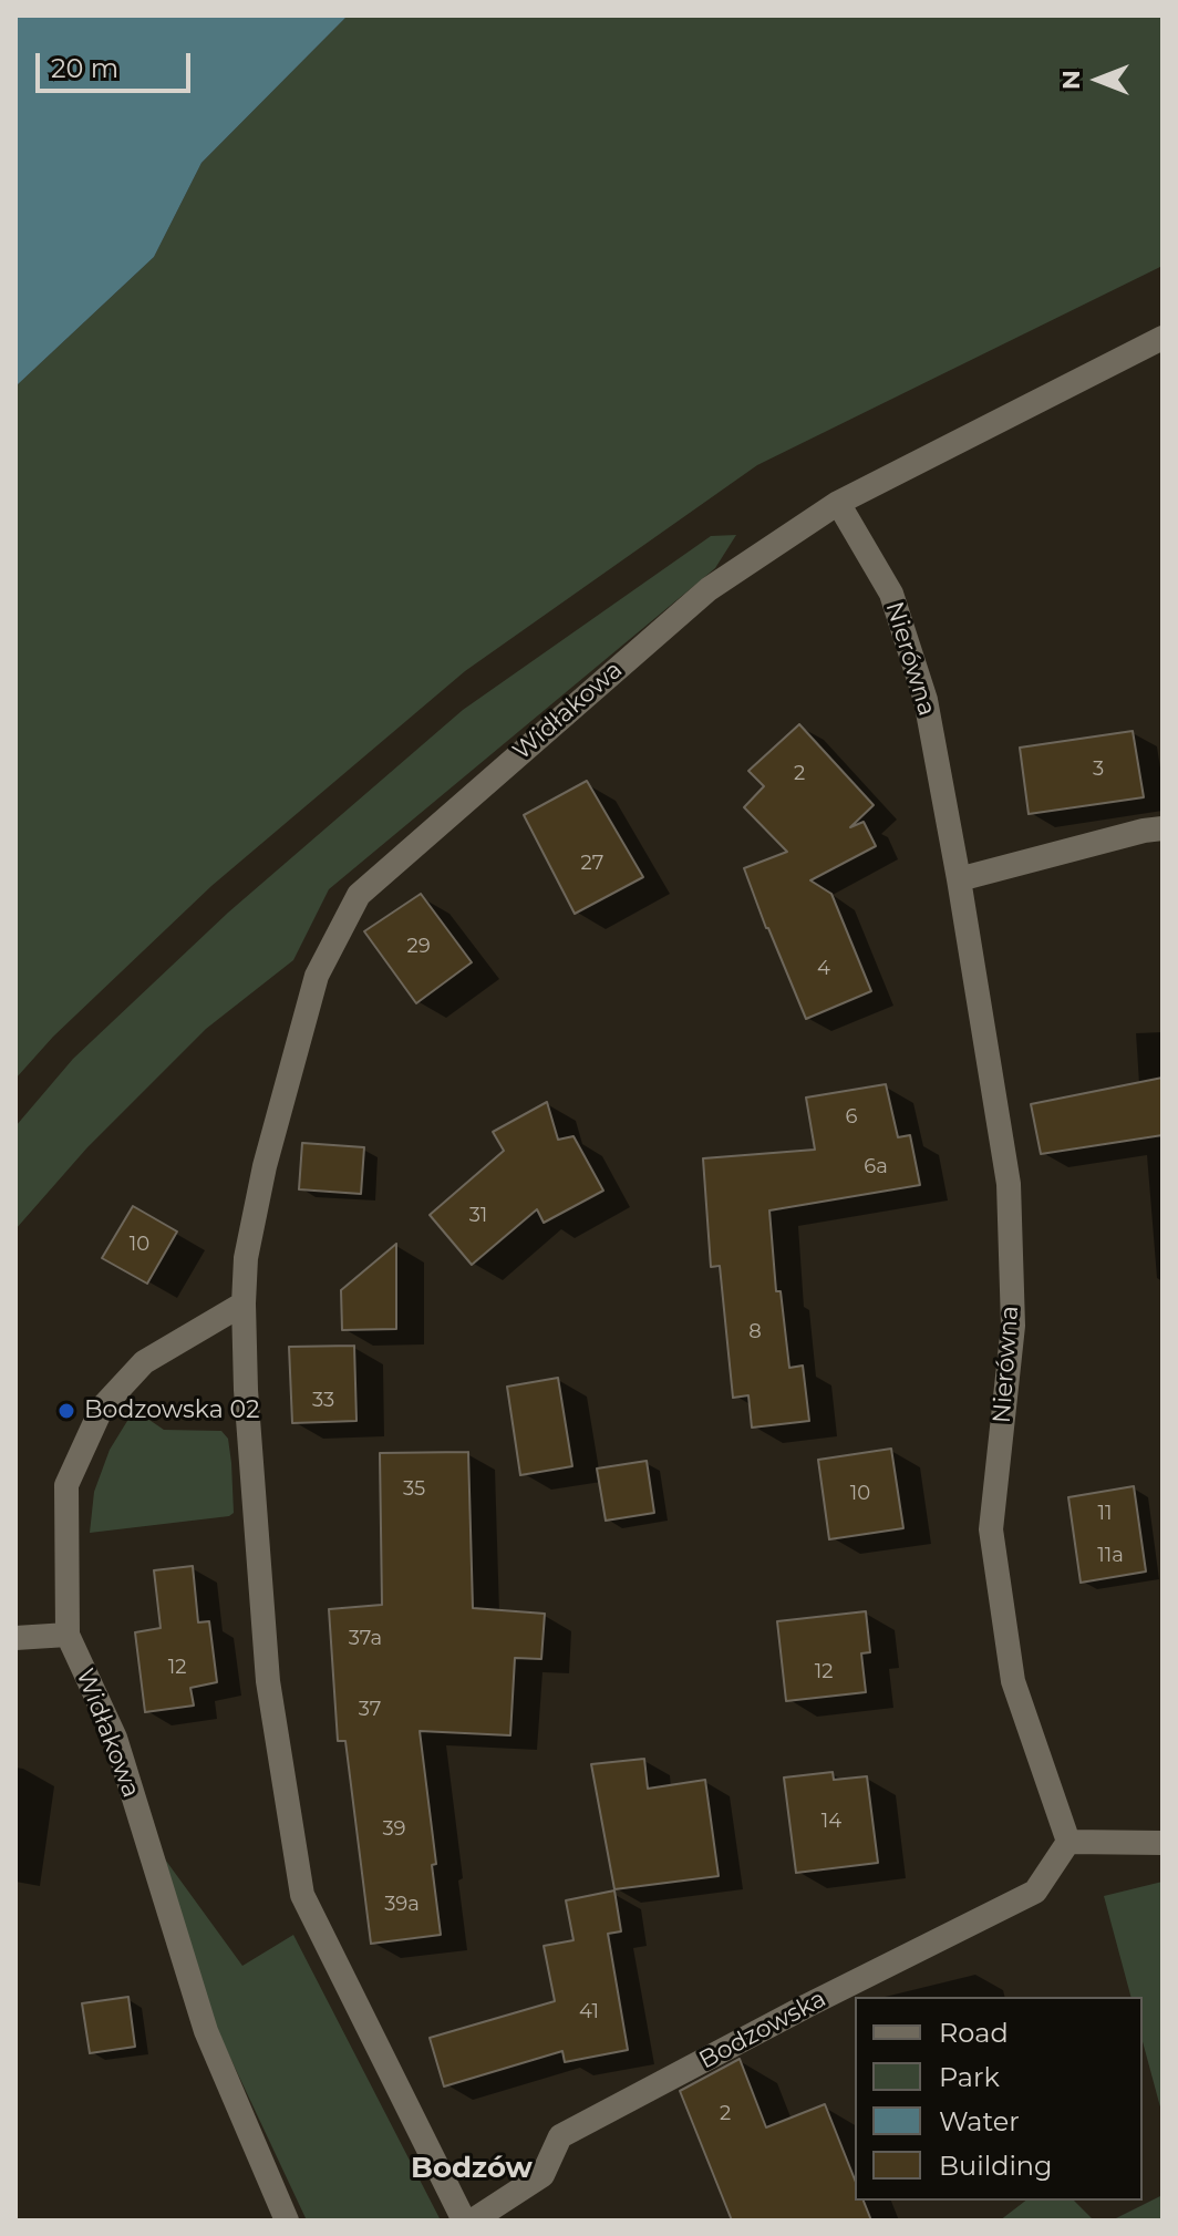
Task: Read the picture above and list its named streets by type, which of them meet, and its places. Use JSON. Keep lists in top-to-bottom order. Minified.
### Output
{"streets":{"street":["Nierówna","Widłakowa","Bodzowska"]},"crossings":[["Nierówna","Widłakowa"],["Nierówna","Bodzowska"]],"districts":["Bodzów"],"places":["Bodzowska 02"],"house_numbers":["3","2","27","29","4","6","6a","31","10","8","33","35","10","11","11a","37a","12","12","37","14","39","39a","41","2"],"legend":["Road","Park","Water","Building"],"scale_bar":"20 m","north":"left"}
